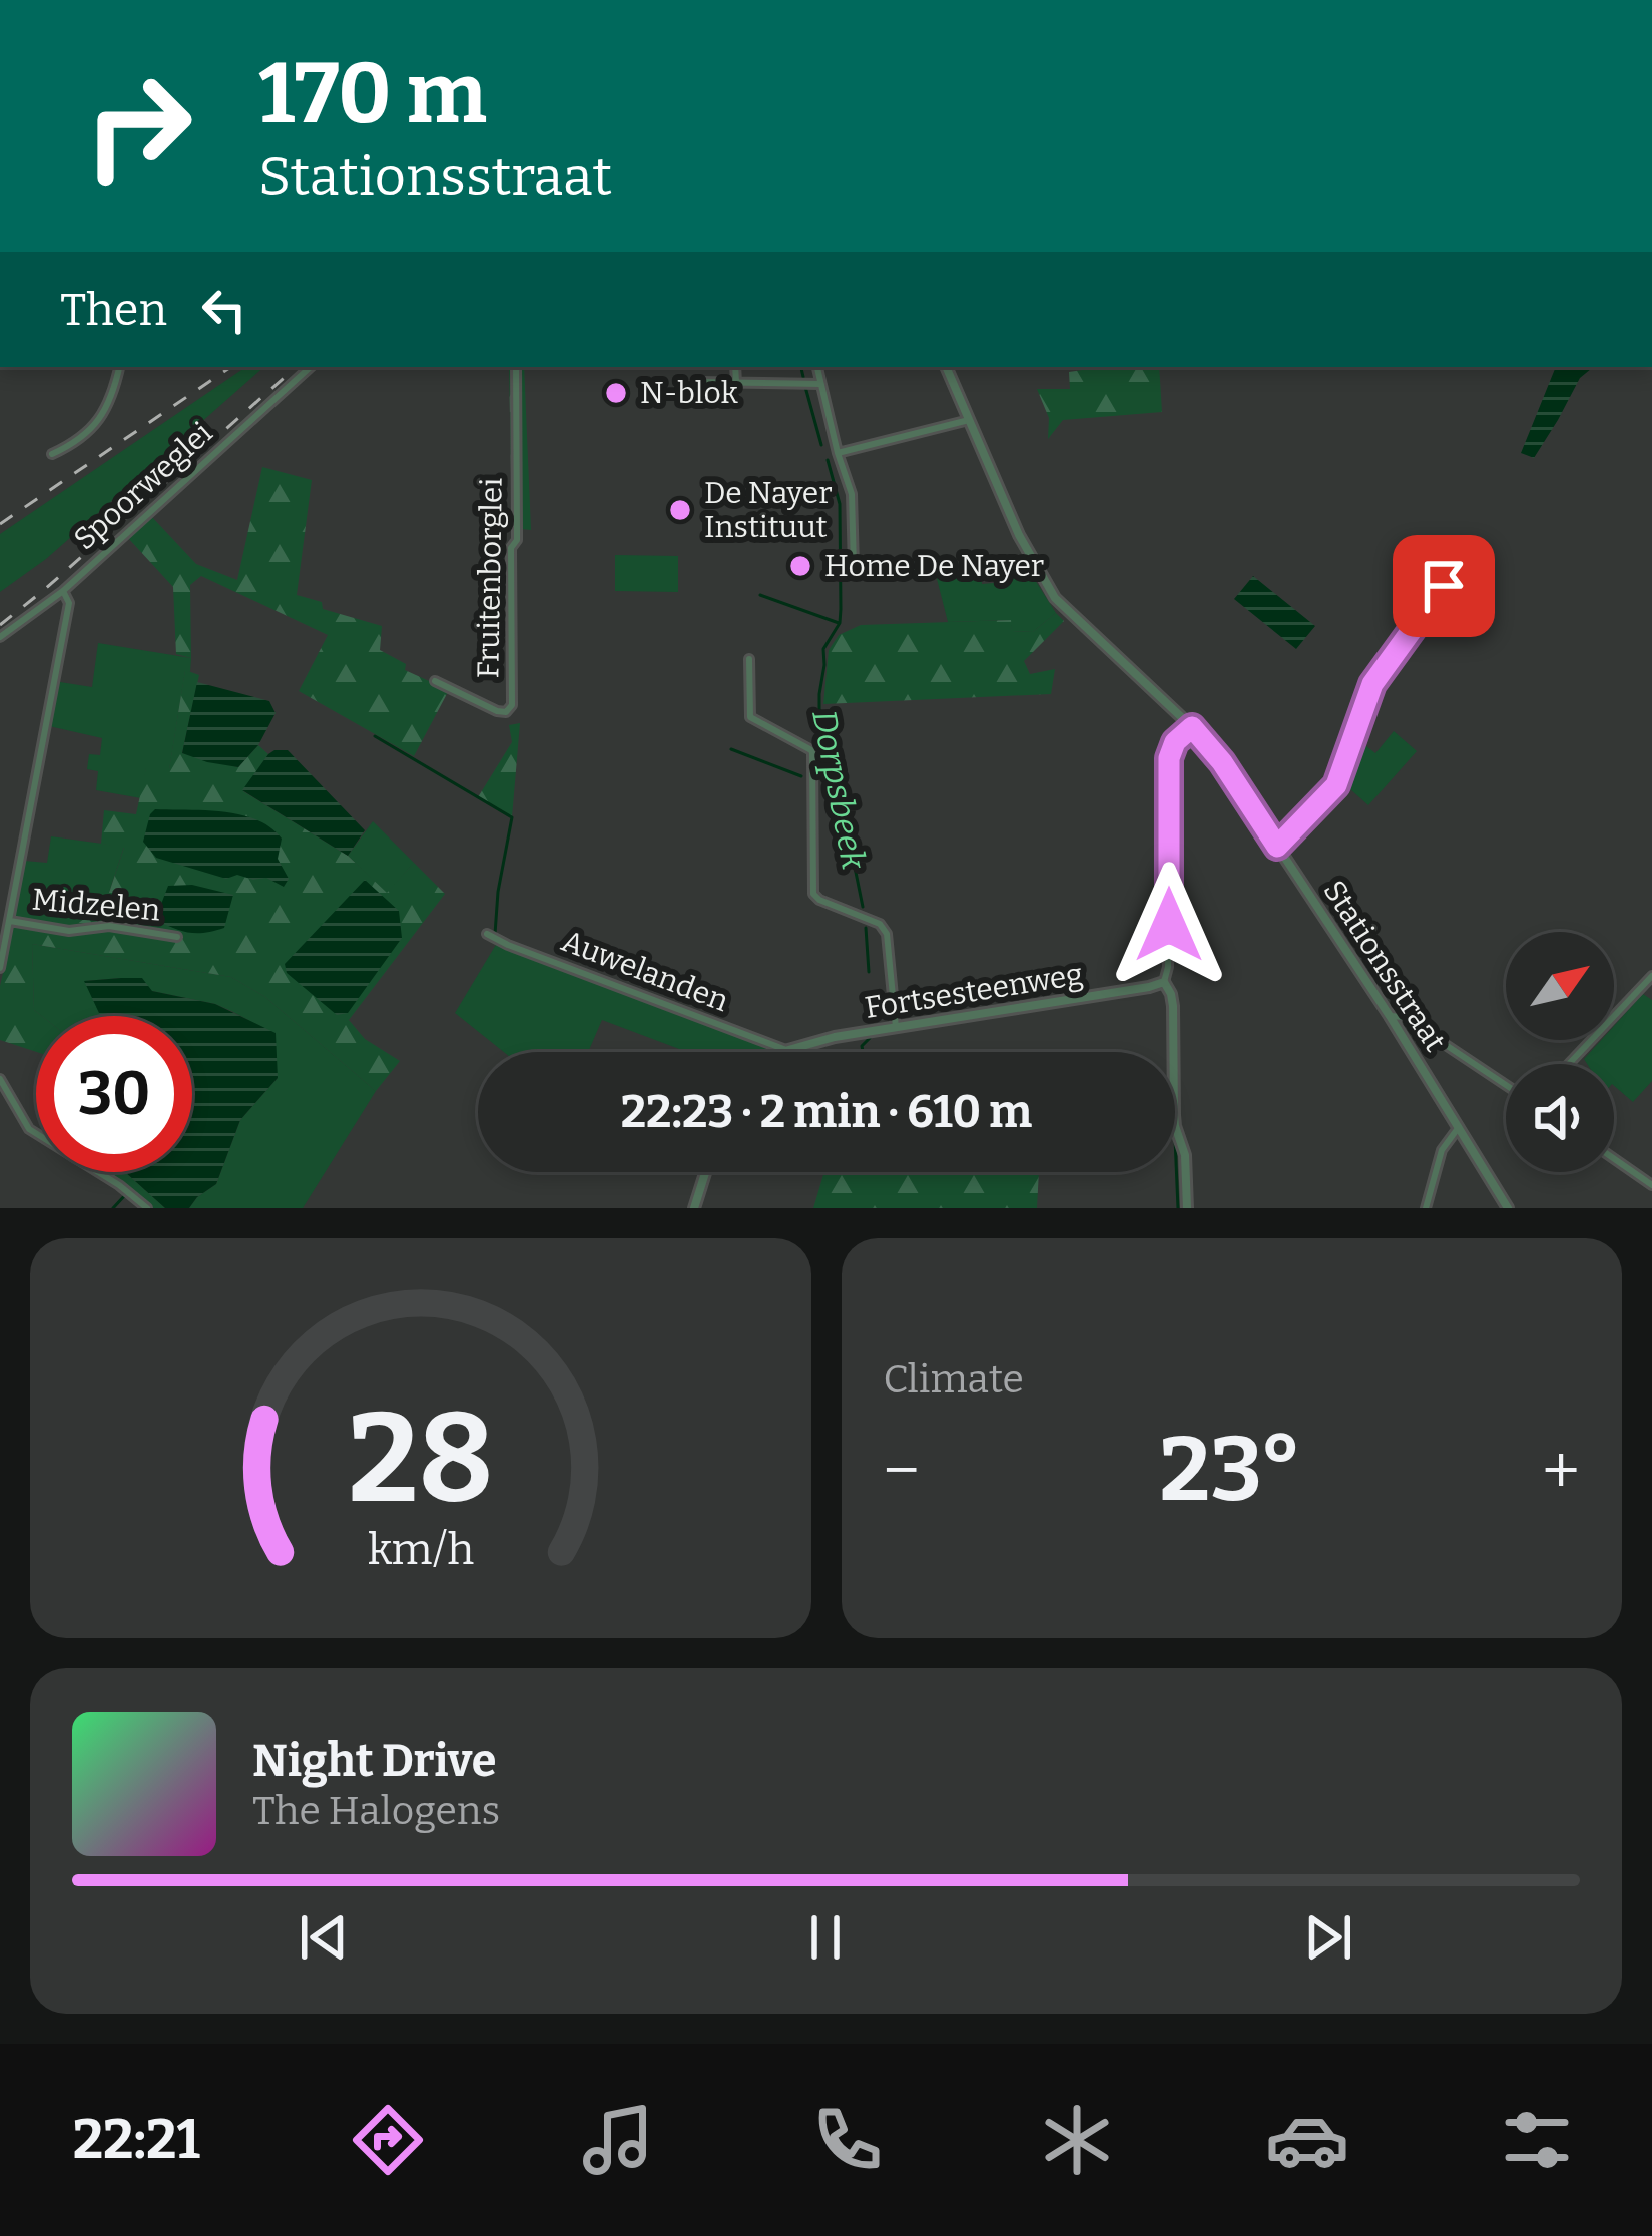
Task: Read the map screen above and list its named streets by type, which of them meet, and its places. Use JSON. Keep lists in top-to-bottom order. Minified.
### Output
{"streets":{"street":["Spoorweglei","Fruitenborglei","Midzelen","Stationsstraat","Auwelanden","Fortsesteenweg"]},"crossings":[["Spoorweglei","Midzelen"],["Auwelanden","Fortsesteenweg"]],"water":["Dorpsbeek"],"places":["N-blok","De Nayer Instituut","Home De Nayer"],"north":"top right","page":{"turn":["170 m","Stationsstraat"],"then":"Then","limit":"30","trip":"22:23 · 2 min · 610 m","tile":"Climate","heat":["−","23°","+"],"song":["Night Drive","The Halogens"],"tabs":"22:21","gauge":["28","km/h"]}}
